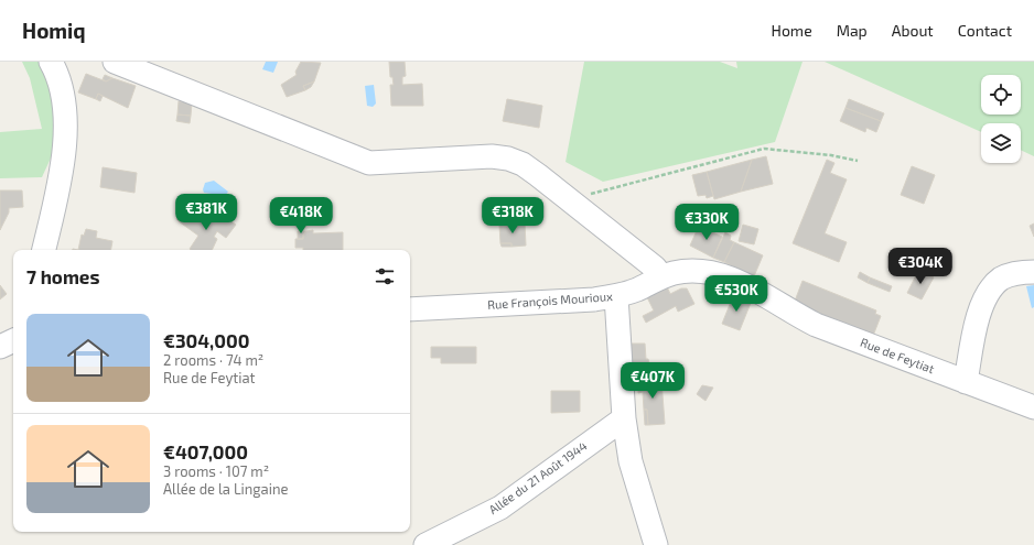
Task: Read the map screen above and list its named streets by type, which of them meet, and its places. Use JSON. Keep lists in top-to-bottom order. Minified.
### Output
{"streets":{"street":["Rue François Mourioux","Rue de Feytiat","Allée du 21 Août 1944"]},"crossings":[["Rue François Mourioux","Rue de Feytiat"]],"page":{"header":"Homiq","nav":["Home","Map","About","Contact"],"price":["€381K","€418K","€318K","€330K","€304K","€530K","€407K"],"heading":"7 homes","list":[{"name":"€304,000","note":"2 rooms · 74 m² · Rue de Feytiat"},{"name":"€407,000","note":"3 rooms · 107 m² · Allée de la Lingaine"}]}}
